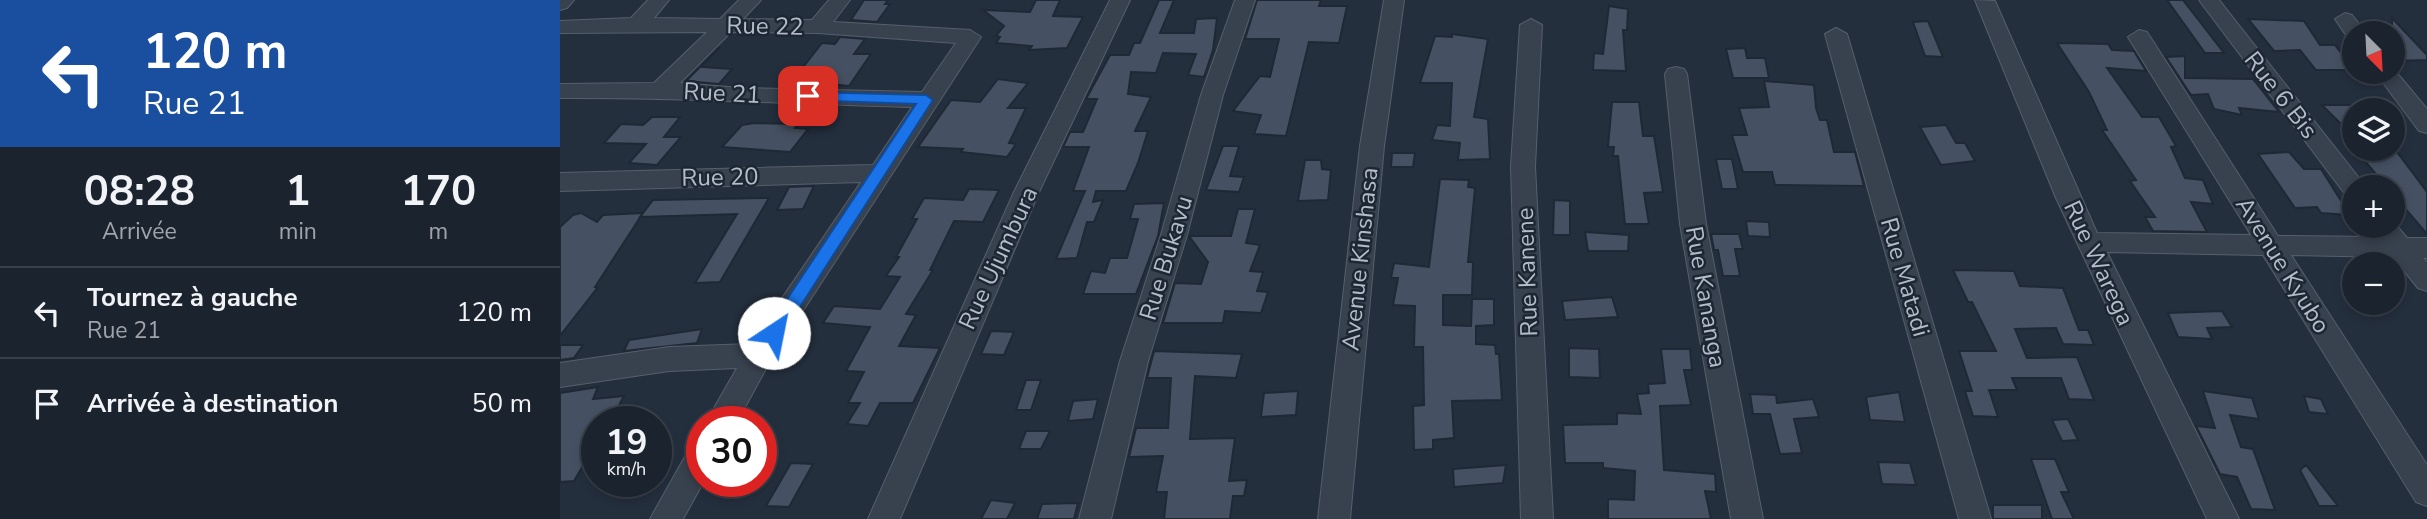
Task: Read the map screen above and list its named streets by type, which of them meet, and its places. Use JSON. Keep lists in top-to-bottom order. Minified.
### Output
{"streets":{"street":["Rue 22","Rue 21","Rue 6 Bis","Rue 20","Rue Ujumbura","Rue Bukavu","Avenue Kinshasa","Rue Warega","Avenue Kyubo","Rue Kanene","Rue Matadi","Rue Kananga"]},"north":"bottom right","page":{"turn":["120 m","Rue 21"],"map_buttons":["+","−"],"eta":["08:28","Arrivée","1","min","170","m"],"list":[{"name":"Tournez à gauche","note":"Rue 21","value":"120 m"},{"name":"Arrivée à destination","value":"50 m"}],"speed":"19 km/h","limit":"30"}}
